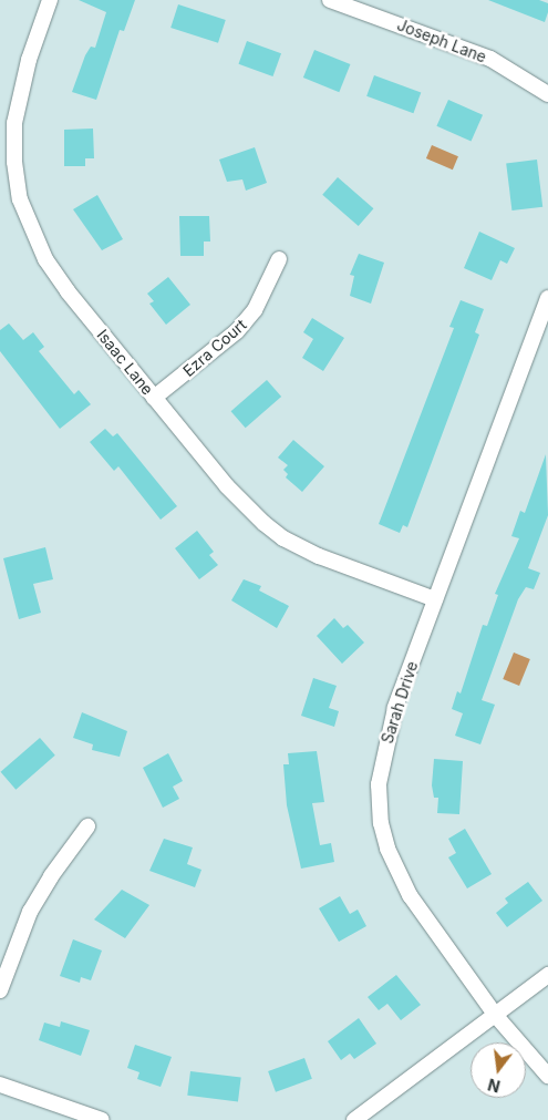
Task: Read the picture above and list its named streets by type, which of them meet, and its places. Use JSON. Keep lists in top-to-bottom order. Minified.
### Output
{"streets":{"street":["Joseph Lane","Ezra Court","Isaac Lane","Sarah Drive"]},"crossings":[["Ezra Court","Isaac Lane"],["Isaac Lane","Sarah Drive"]],"north":"bottom"}
